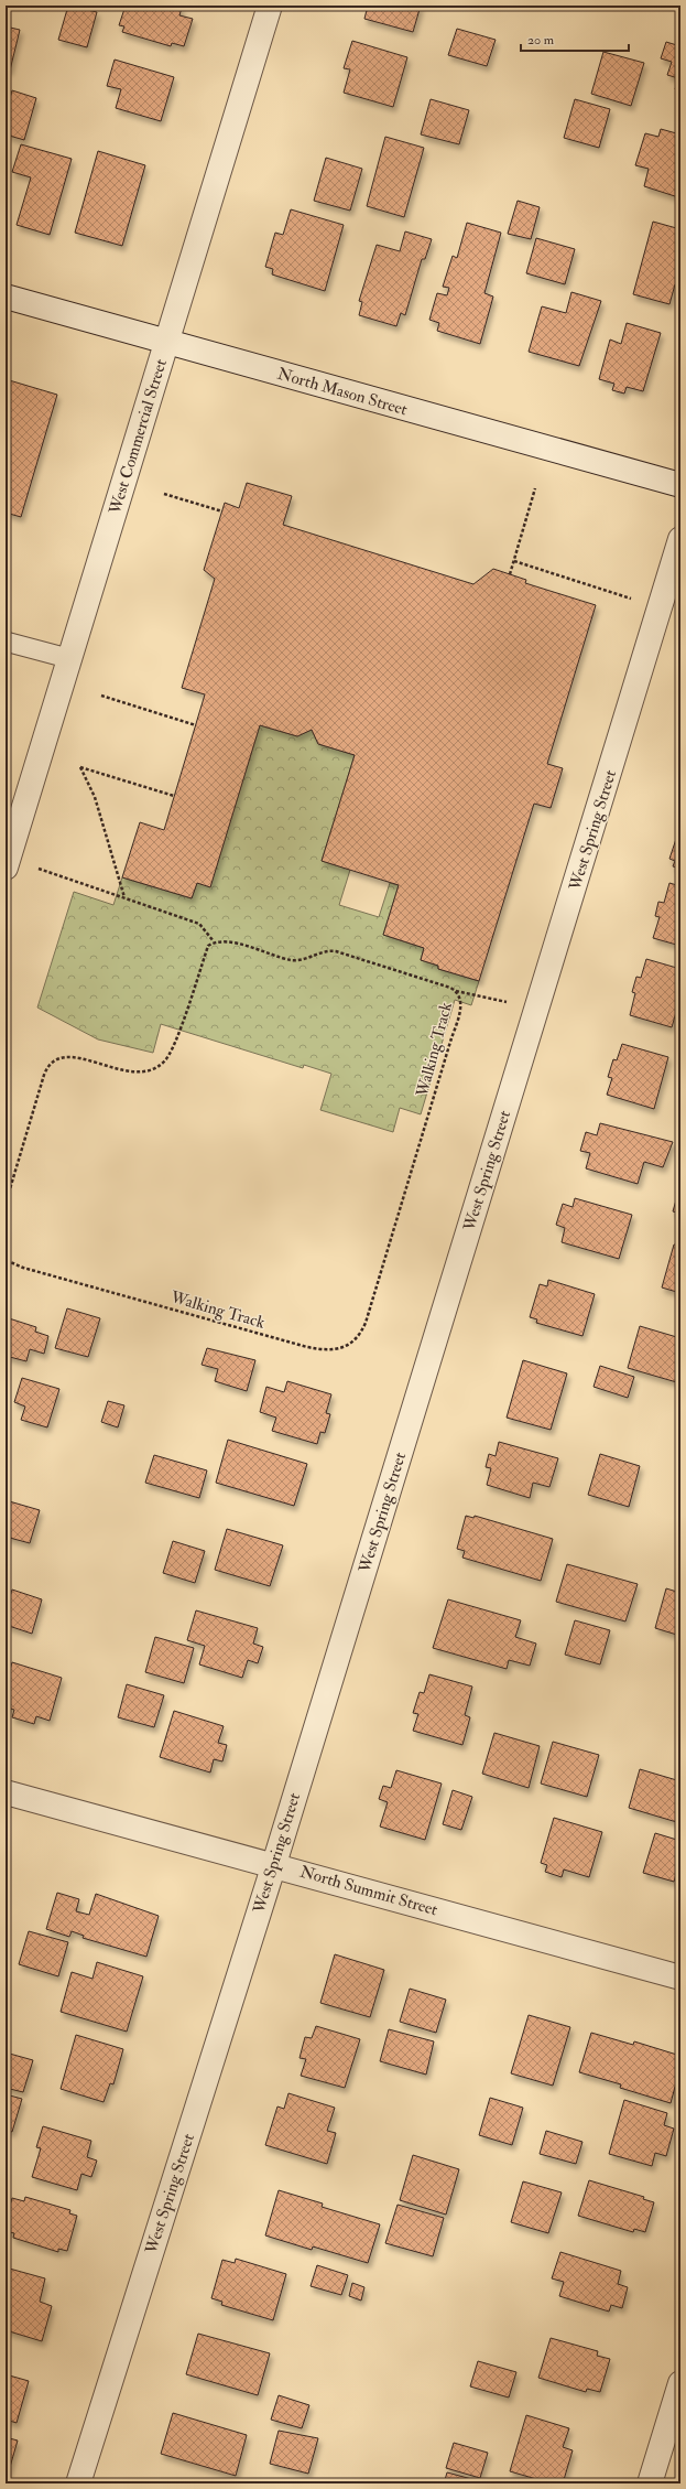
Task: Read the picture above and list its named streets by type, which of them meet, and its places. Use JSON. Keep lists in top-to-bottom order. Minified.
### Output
{"streets":{"street":["North Mason Street","West Commercial Street","West Spring Street","North Summit Street"],"path":["Walking Track"]},"crossings":[["North Mason Street","West Commercial Street"],["West Spring Street","North Summit Street"]],"scale_bar":"20 m"}
